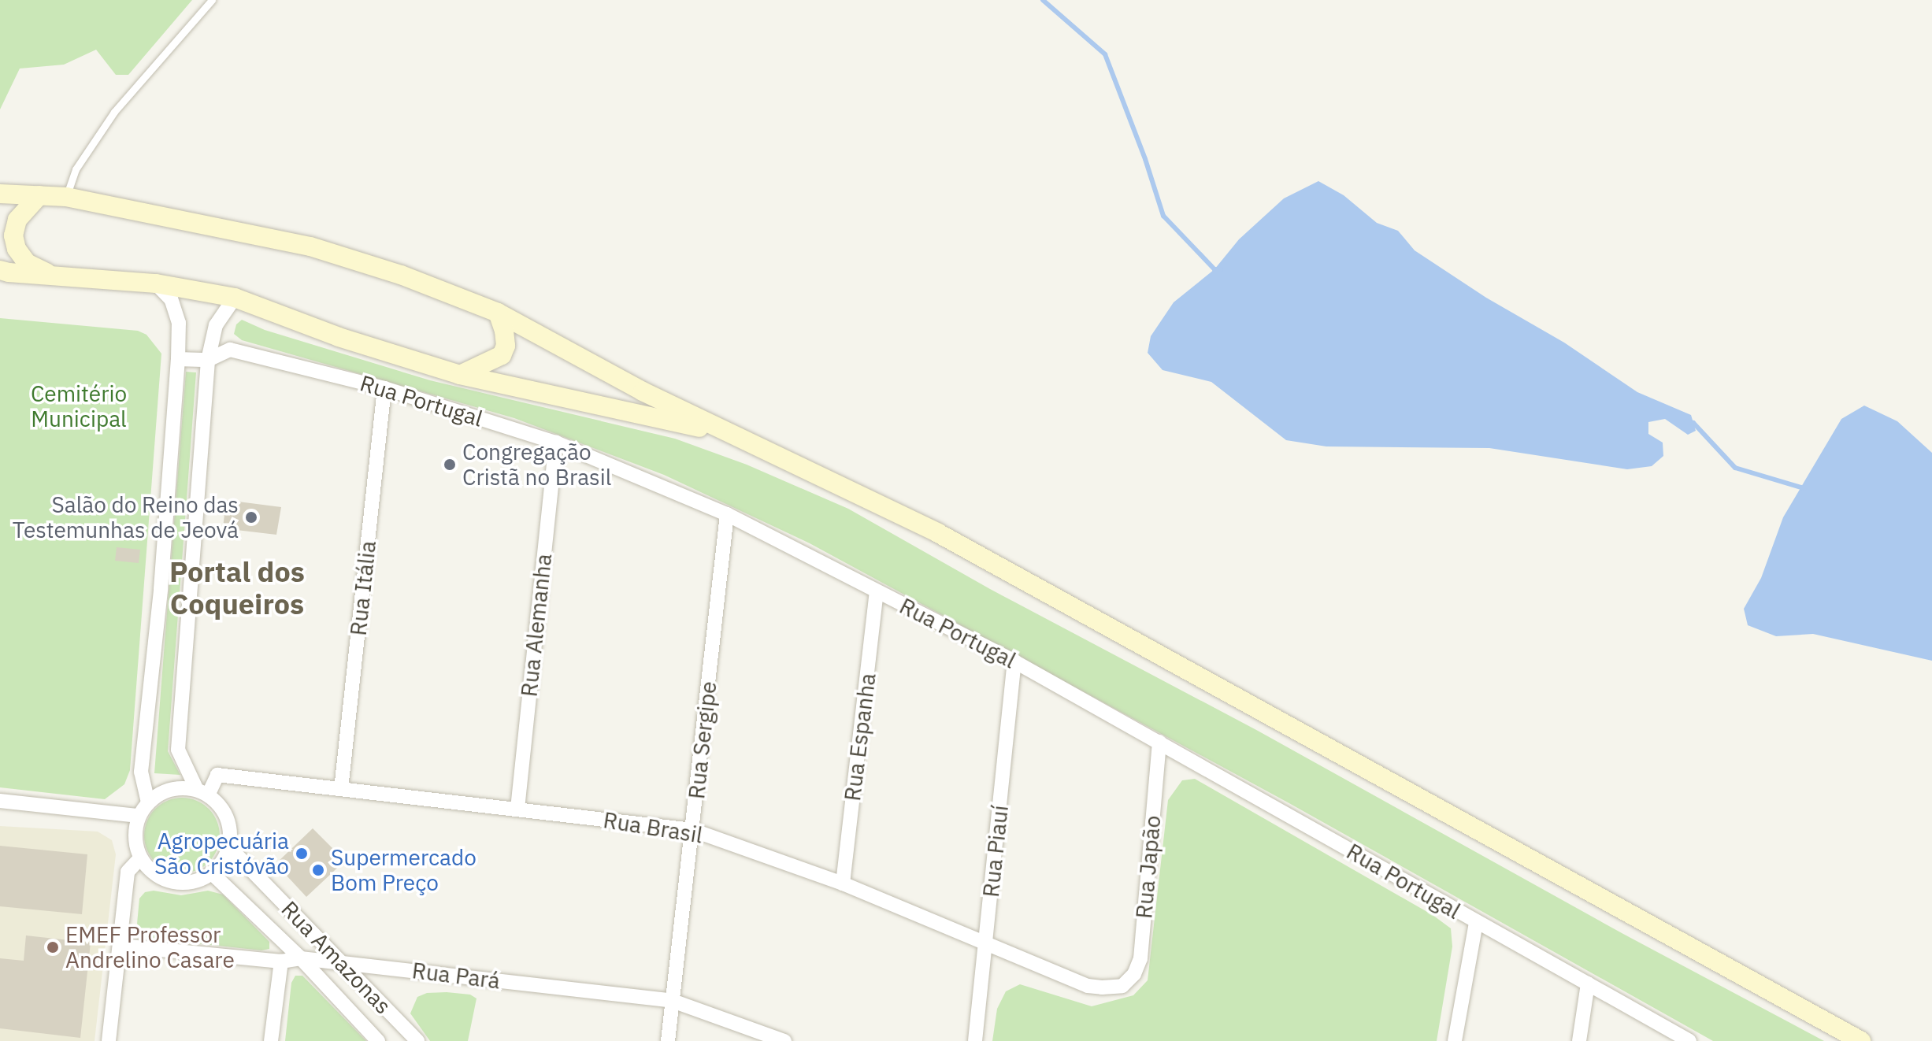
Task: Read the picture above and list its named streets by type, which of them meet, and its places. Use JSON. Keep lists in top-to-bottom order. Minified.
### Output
{"streets":{"street":["Rua Portugal","Rua Itália","Rua Alemanha","Rua Espanha","Rua Sergipe","Rua Brasil","Rua Piauí","Rua Japão","Rua Amazonas","Rua Pará"]},"crossings":[["Rua Portugal","Rua Itália"],["Rua Portugal","Rua Alemanha"],["Rua Portugal","Rua Espanha"],["Rua Portugal","Rua Sergipe"],["Rua Portugal","Rua Piauí"],["Rua Portugal","Rua Japão"],["Rua Itália","Rua Brasil"],["Rua Alemanha","Rua Brasil"],["Rua Espanha","Rua Brasil"],["Rua Sergipe","Rua Brasil"],["Rua Sergipe","Rua Pará"],["Rua Brasil","Rua Piauí"],["Rua Brasil","Rua Japão"],["Rua Brasil","Rua Amazonas"],["Rua Amazonas","Rua Pará"]],"districts":["Portal dos Coqueiros"],"parks":["Cemitério Municipal"],"places":["Congregação Cristã no Brasil","Salão do Reino das Testemunhas de Jeová","Agropecuária São Cristóvão","Supermercado Bom Preço","EMEF Professor Andrelino Casare"]}
